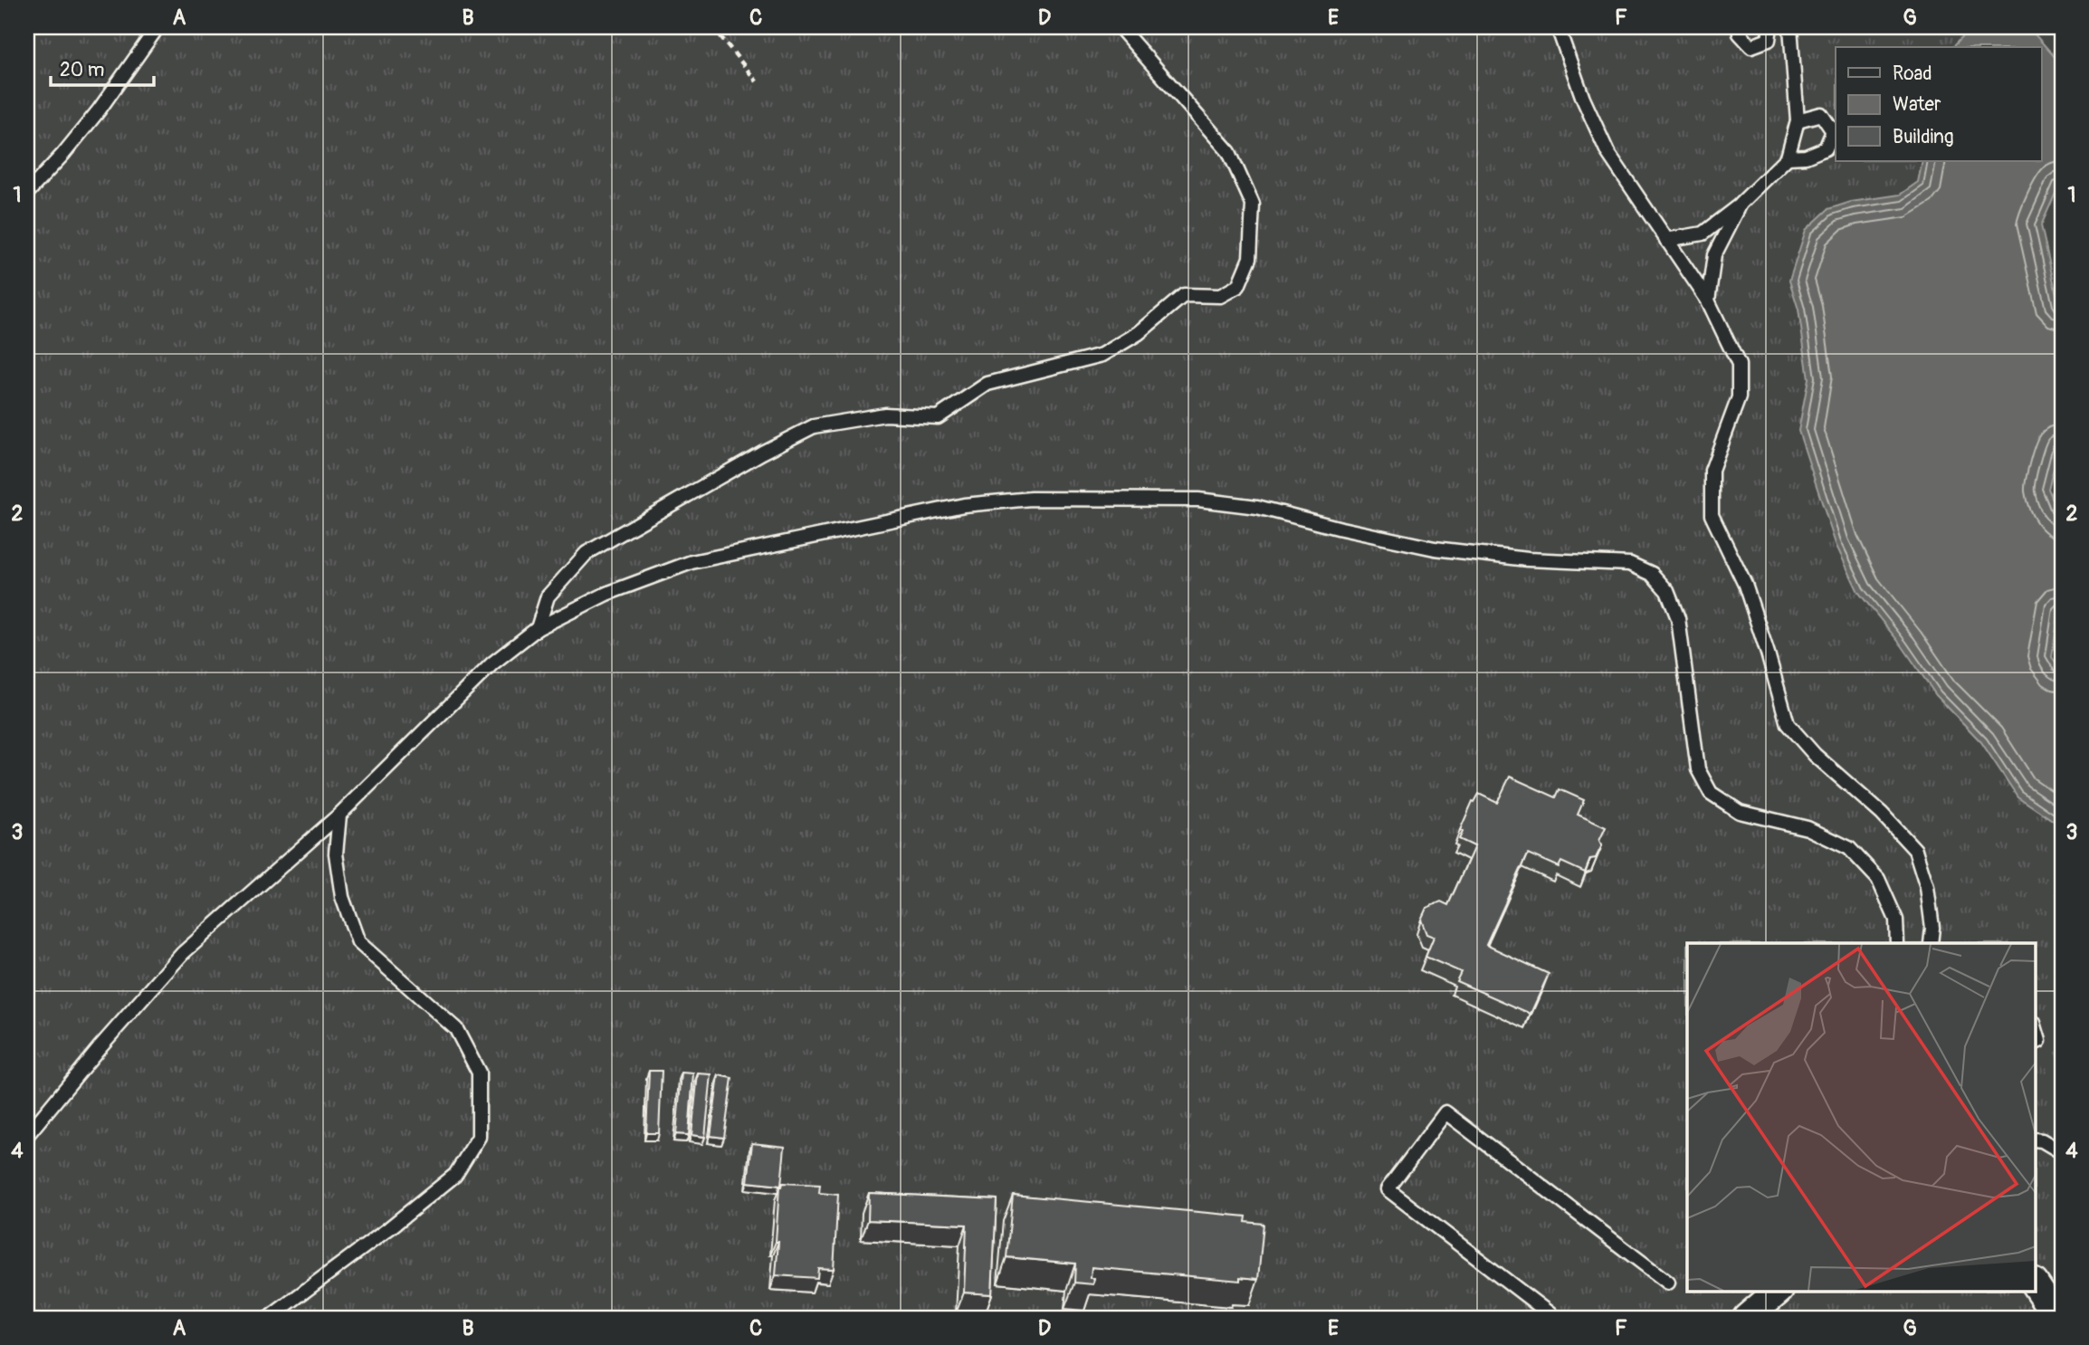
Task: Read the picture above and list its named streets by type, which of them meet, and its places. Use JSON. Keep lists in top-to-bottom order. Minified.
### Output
{"legend":["Road","Water","Building"],"scale_bar":"20 m","grid":{"columns":["A","B","C","D","E","F","G"],"rows":["1","2","3","4"]}}
